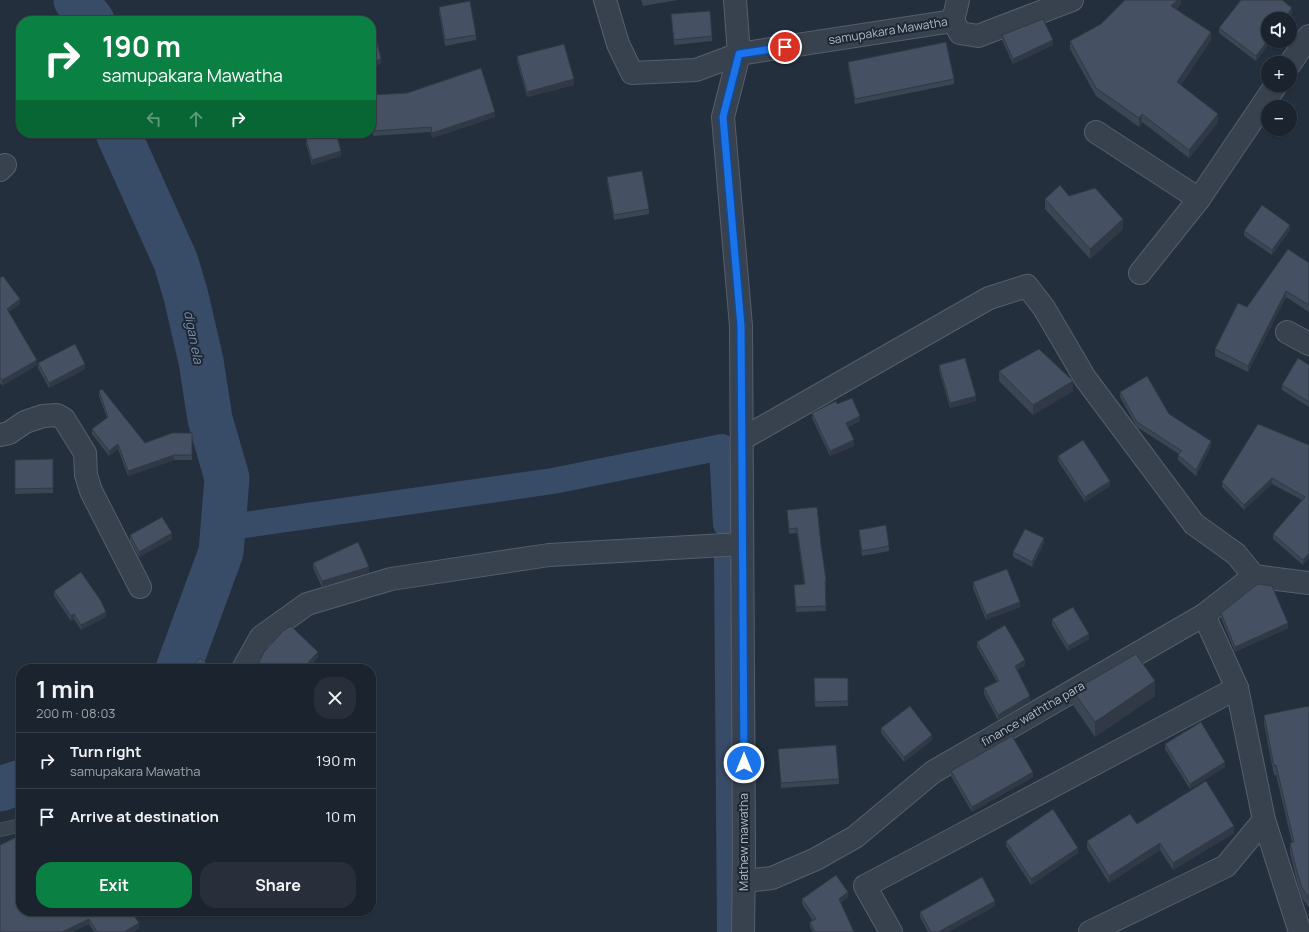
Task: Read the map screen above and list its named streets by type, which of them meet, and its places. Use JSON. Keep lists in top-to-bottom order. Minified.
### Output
{"streets":{"street":["samupakara Mawatha","finance waththa para","Mathew mawatha"]},"crossings":[["samupakara Mawatha","Mathew mawatha"],["finance waththa para","Mathew mawatha"]],"water":["digan ela"],"page":{"map_buttons":["+","−"],"turn":["190 m","samupakara Mawatha"],"heading":["1 min","200 m · 08:03"],"list":[{"name":"Turn right","note":"samupakara Mawatha","value":"190 m"},{"name":"Arrive at destination","value":"10 m"}],"buttons":["Exit","Share"]}}
